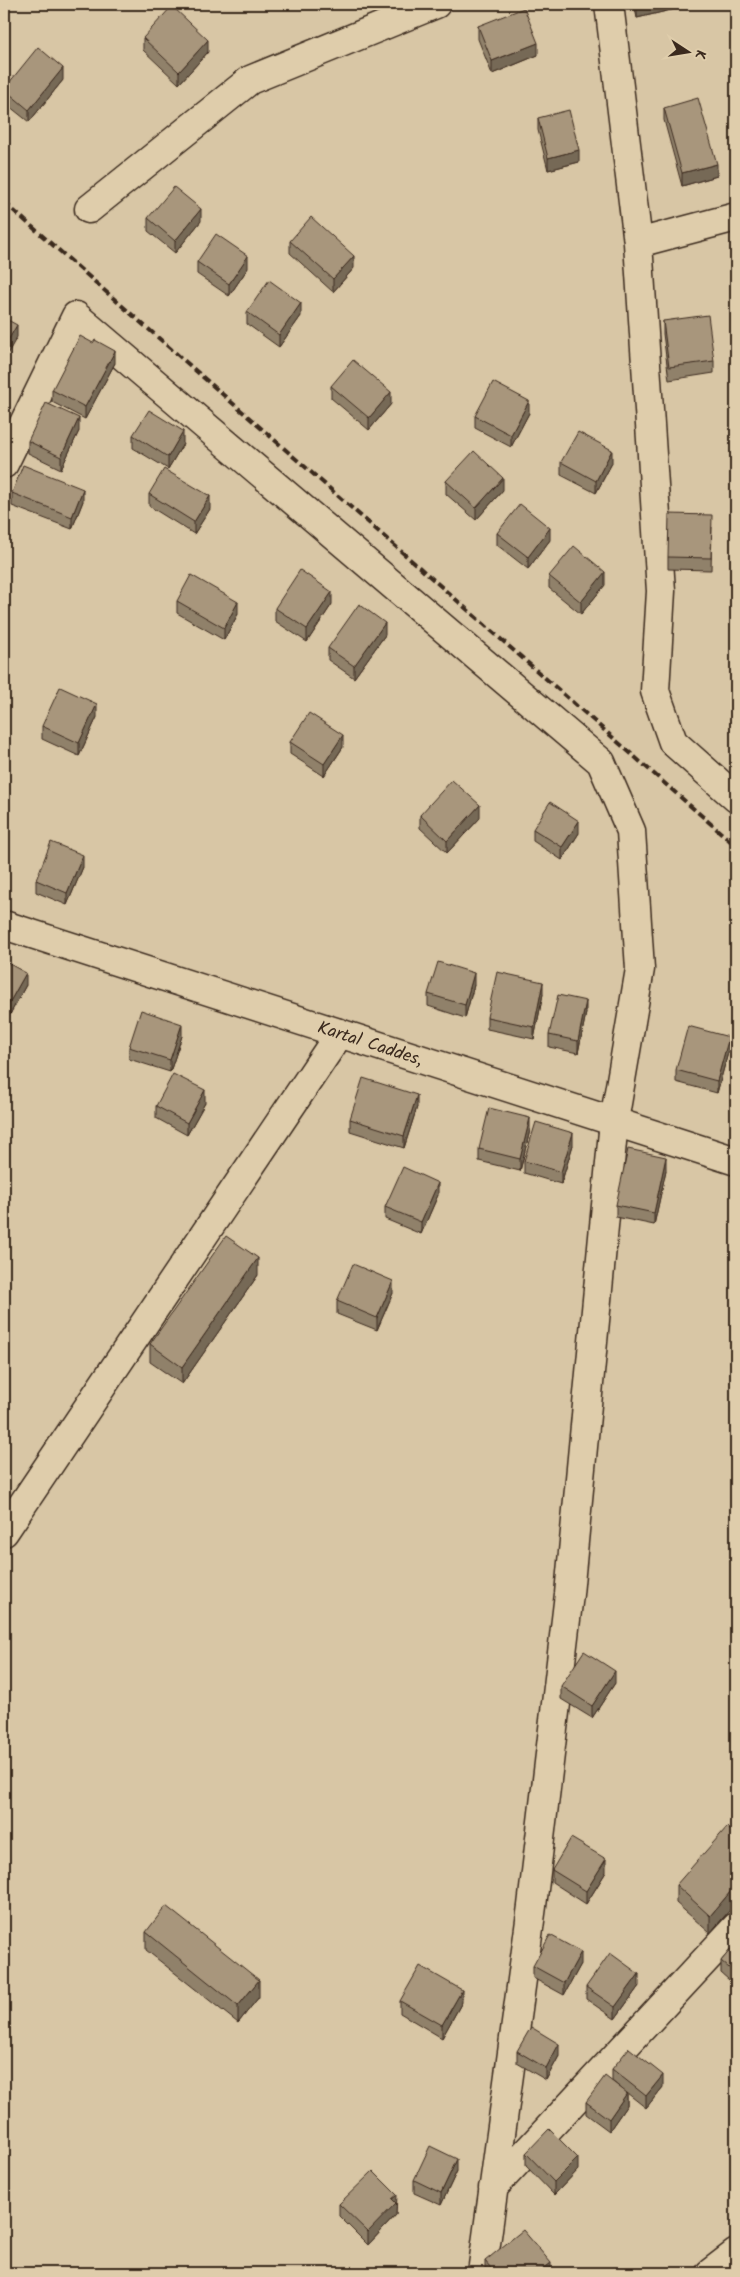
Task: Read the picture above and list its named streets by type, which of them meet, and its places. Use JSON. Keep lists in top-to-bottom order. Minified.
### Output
{"streets":{"street":["Kartal Caddes,"]},"north":"right"}
